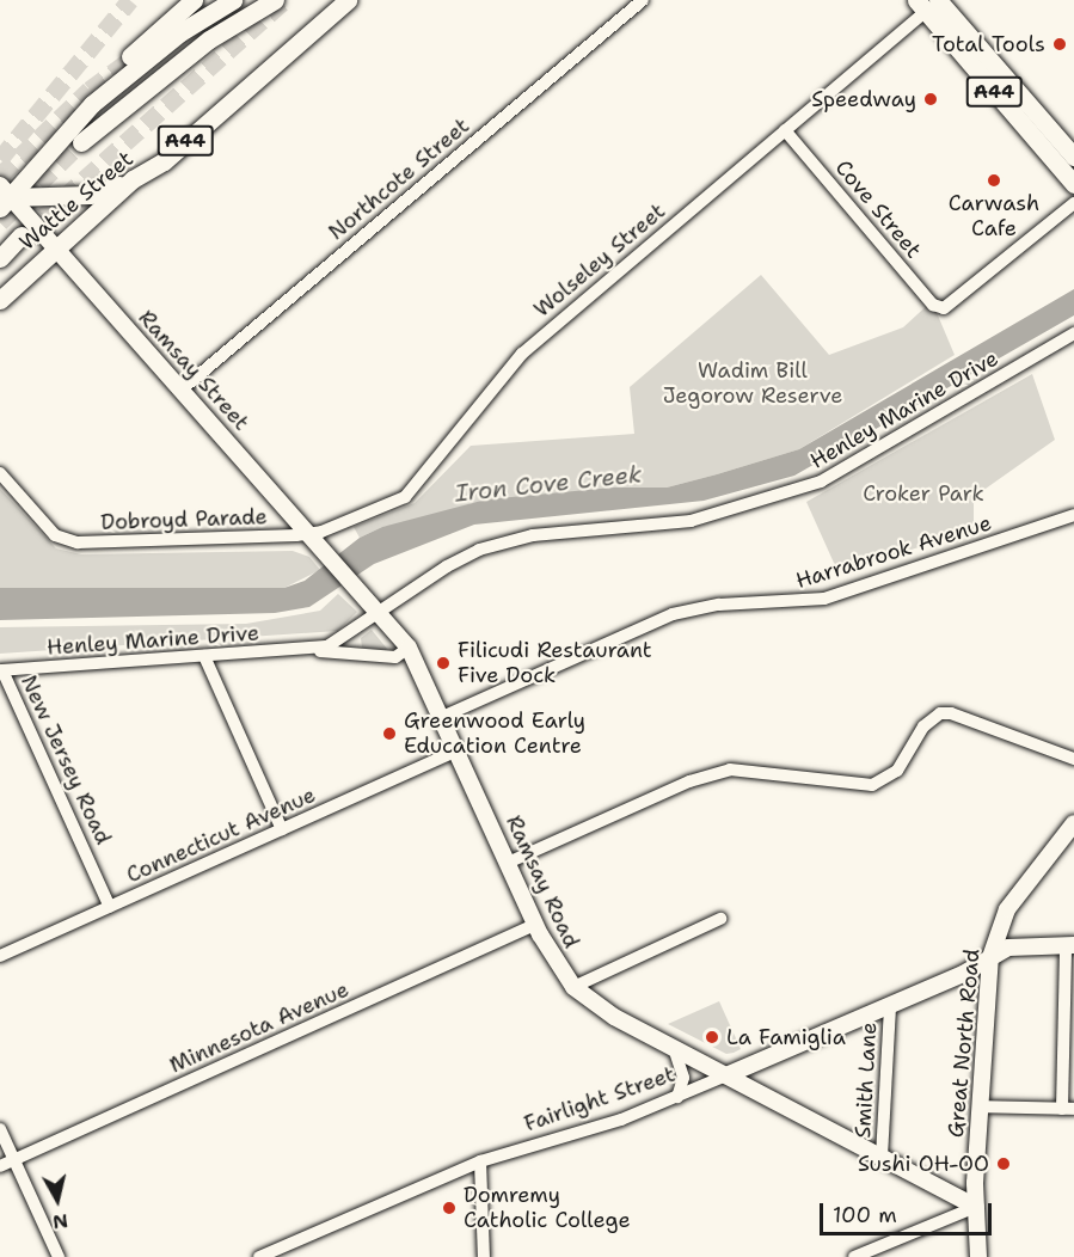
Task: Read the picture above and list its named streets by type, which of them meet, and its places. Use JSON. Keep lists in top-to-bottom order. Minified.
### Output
{"streets":{"highway":["A44","Wattle Street"],"main road":["Ramsay Street","Ramsay Road","Great North Road","Fairlight Street"],"street":["Northcote Street","Cove Street","Wolseley Street","Henley Marine Drive","Dobroyd Parade","Harrabrook Avenue","New Jersey Road","Connecticut Avenue","Minnesota Avenue","Smith Lane"]},"crossings":[["A44","Wolseley Street"],["Northcote Street","Ramsay Street"],["Wattle Street","Ramsay Street"],["Cove Street","Wolseley Street"],["Wolseley Street","Ramsay Street"],["Wolseley Street","Dobroyd Parade"],["Ramsay Street","Dobroyd Parade"],["Ramsay Street","Ramsay Road"],["Henley Marine Drive","New Jersey Road"],["Henley Marine Drive","Ramsay Road"],["Harrabrook Avenue","Ramsay Road"],["New Jersey Road","Connecticut Avenue"],["Connecticut Avenue","Ramsay Road"],["Ramsay Road","Minnesota Avenue"],["Ramsay Road","Great North Road"],["Ramsay Road","Smith Lane"],["Ramsay Road","Fairlight Street"],["Great North Road","Fairlight Street"],["Smith Lane","Fairlight Street"]],"water":["Iron Cove Creek"],"parks":["Wadim Bill Jegorow Reserve","Croker Park"],"places":["Total Tools","Speedway","Carwash Cafe","Filicudi Restaurant Five Dock","Greenwood Early Education Centre","La Famiglia","Sushi OH-OO","Domremy Catholic College"],"scale_bar":"100 m","north":"bottom"}
